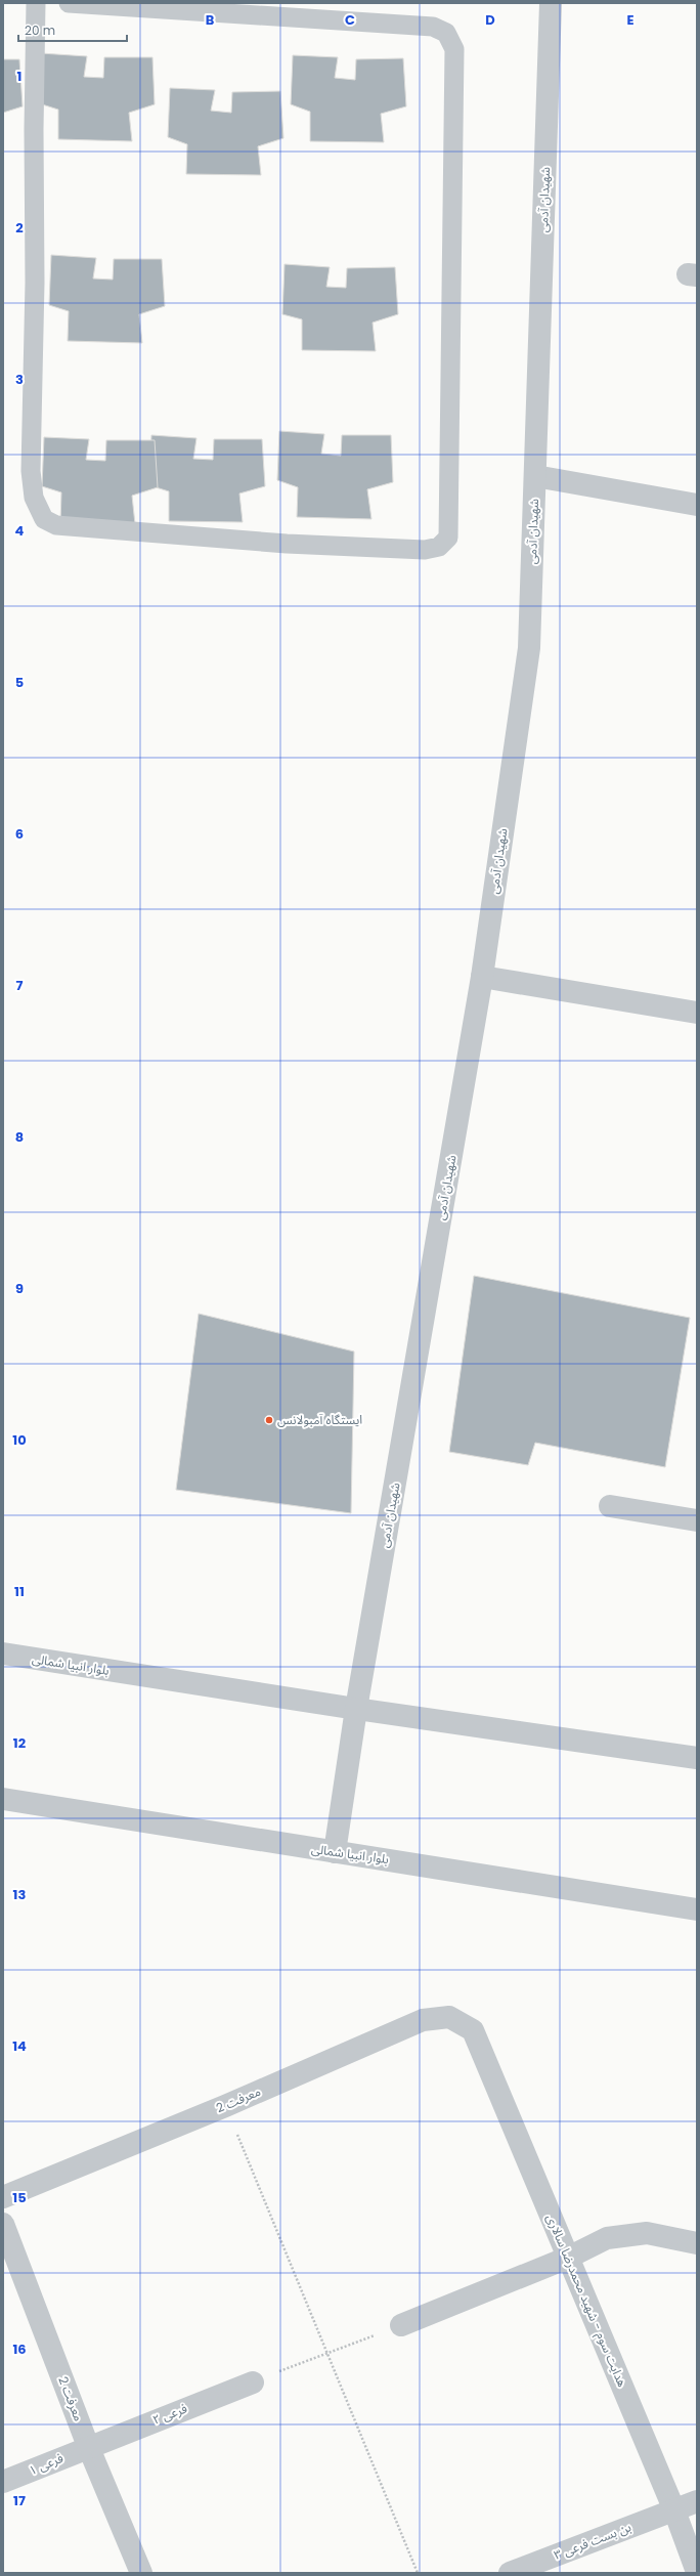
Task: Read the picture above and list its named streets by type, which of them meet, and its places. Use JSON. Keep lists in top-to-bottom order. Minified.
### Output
{"streets":{"street":["شهیدان آدمی","بلوار انبیا شمالی","معرفت 2","هدایت سوم - شهید محمدرضا سالاری","فرعی ۲","فرعی ۱","بن بست فرعی ۳"]},"crossings":[["شهیدان آدمی","بلوار انبیا شمالی"],["معرفت 2","هدایت سوم - شهید محمدرضا سالاری"],["معرفت 2","فرعی ۲"],["معرفت 2","فرعی ۱"],["هدایت سوم - شهید محمدرضا سالاری","بن بست فرعی ۳"],["فرعی ۲","فرعی ۱"]],"places":["ایستگاه آمبولانس"],"scale_bar":"20 m","grid":{"columns":["B","C","D","E"],"rows":["1","2","3","4","5","6","7","8","9","10","11","12","13","14","15","16","17"]}}
